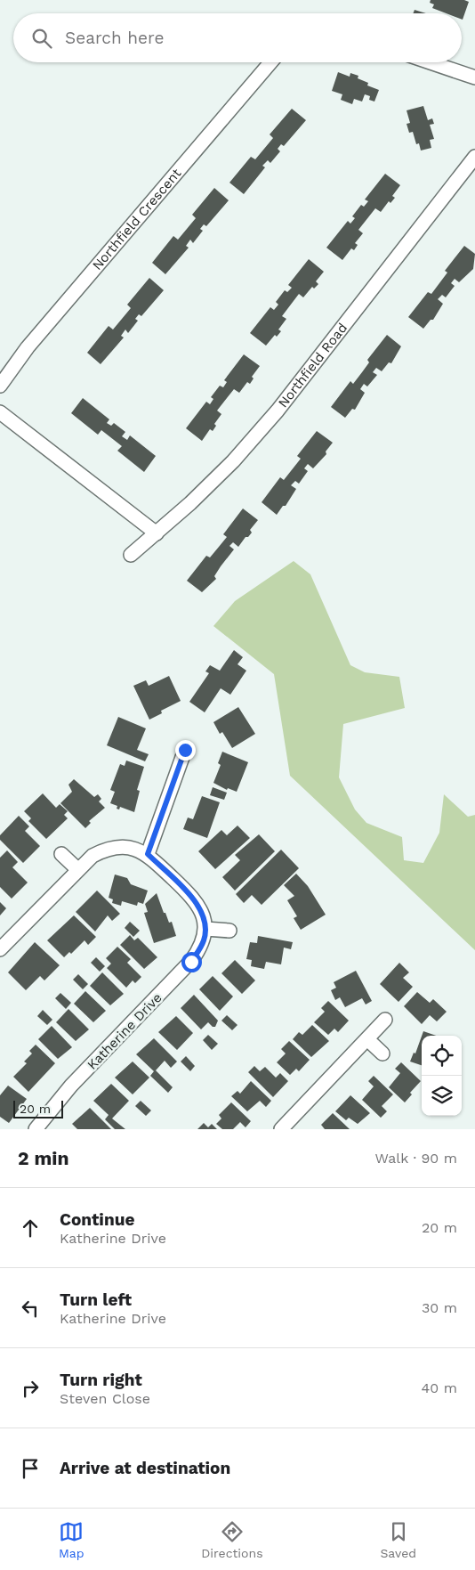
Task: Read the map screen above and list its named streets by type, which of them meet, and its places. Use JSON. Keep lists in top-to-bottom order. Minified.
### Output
{"streets":{"street":["Northfield Crescent","Northfield Road","Katherine Drive"]},"scale_bar":"20 m","page":{"search":"Search here","scale":"20 m","heading":["2 min","Walk · 90 m"],"list":[["Continue","Katherine Drive","20 m"],["Turn left","Katherine Drive","30 m"],["Turn right","Steven Close","40 m"],"Arrive at destination"],"nav":["Map","Directions","Saved"]}}
